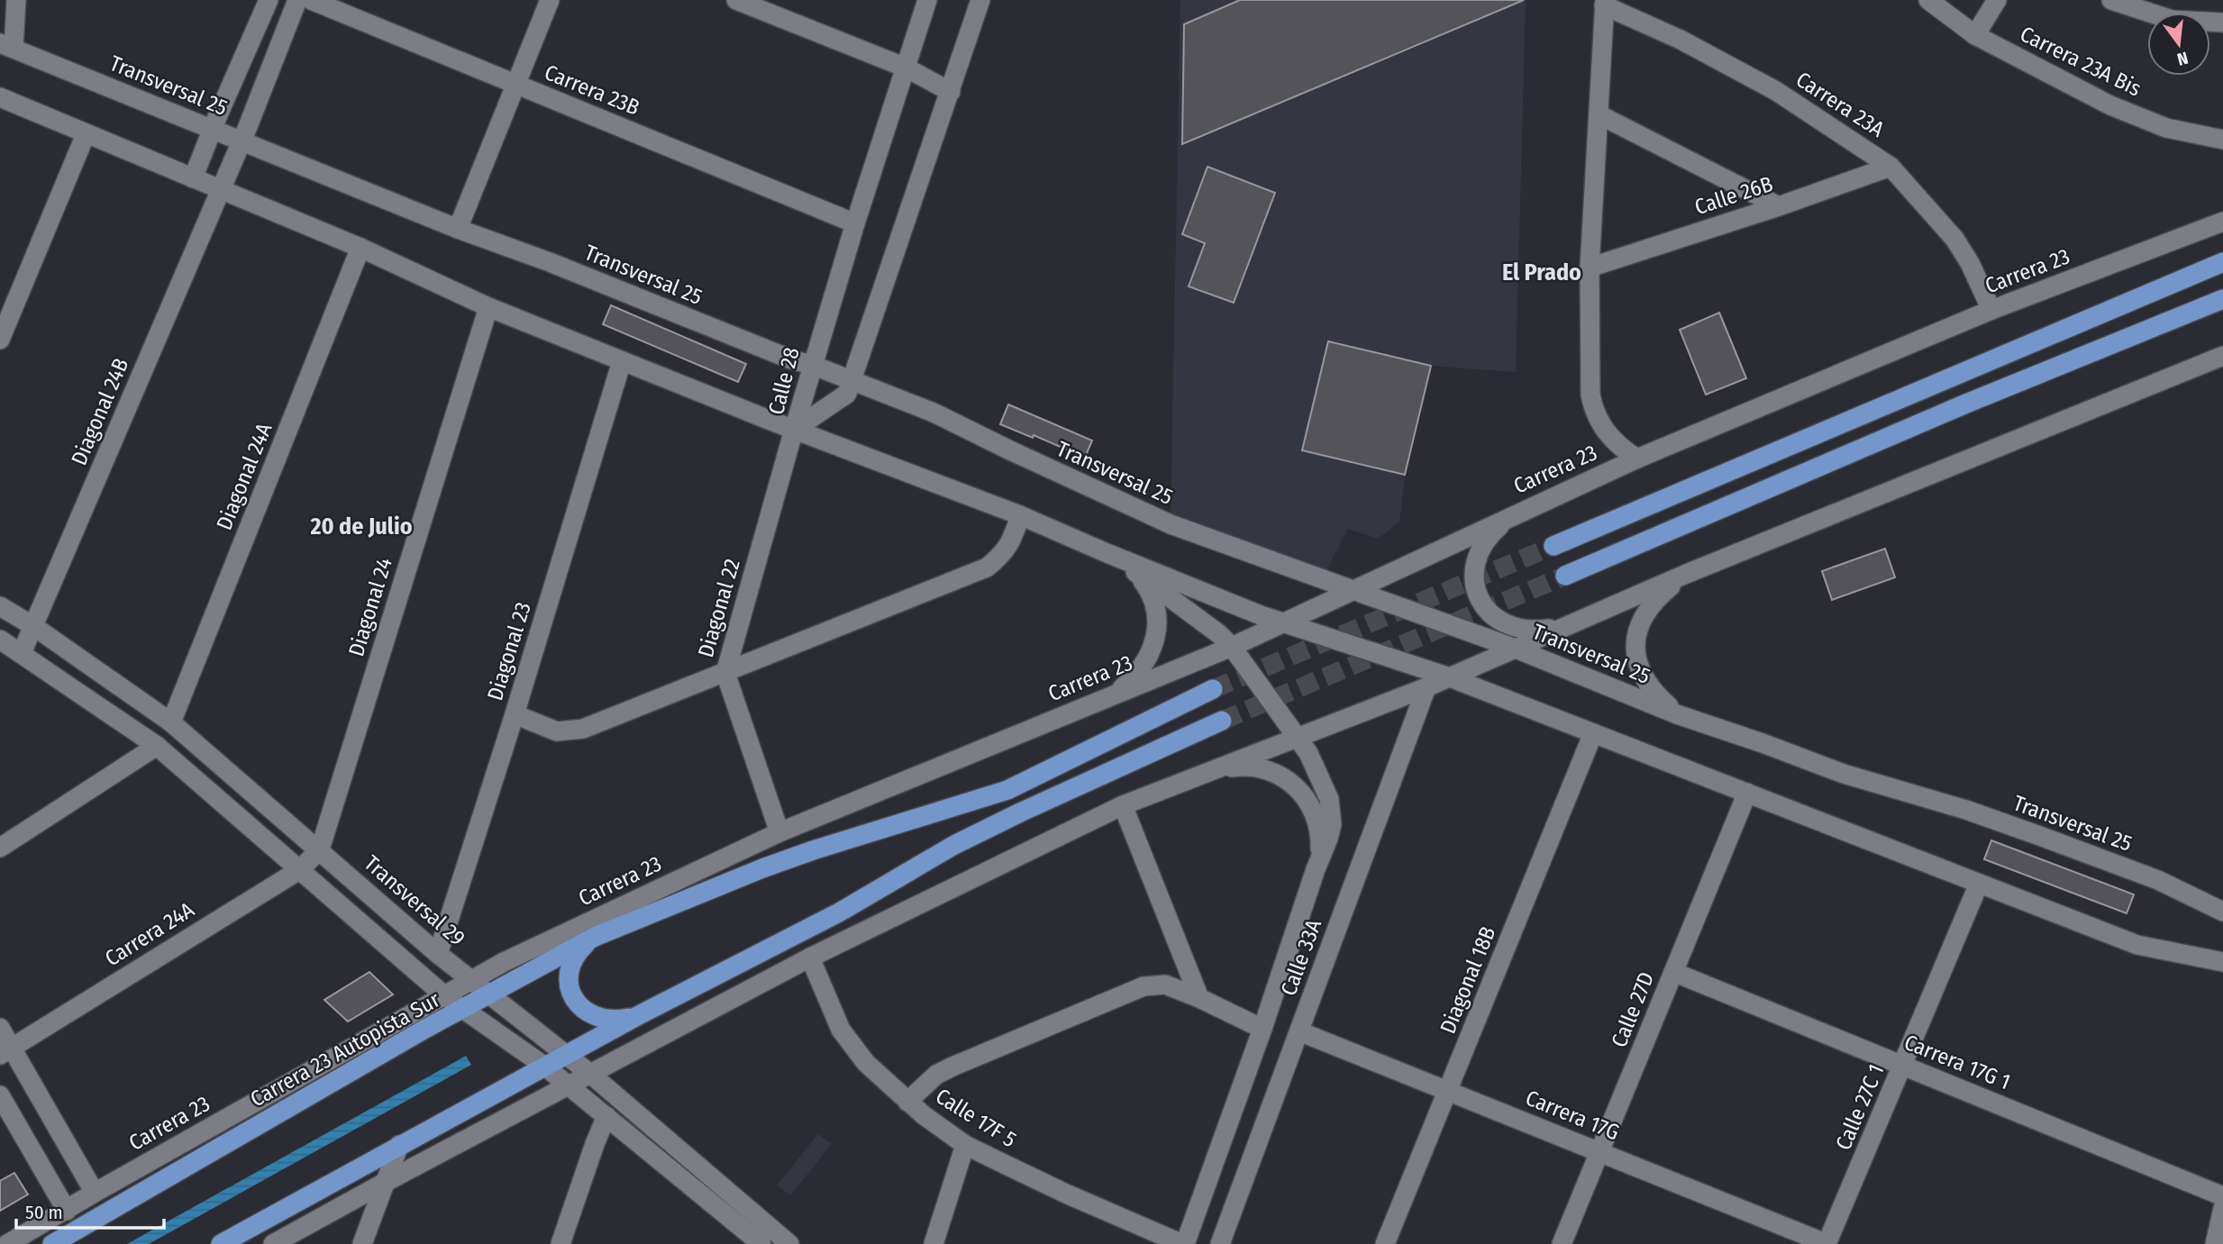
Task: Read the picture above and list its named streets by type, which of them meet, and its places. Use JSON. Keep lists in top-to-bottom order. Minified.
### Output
{"streets":{"main road":["Carrera 23","Carrera 23 Autopista Sur"],"street":["Carrera 23A Bis","Transversal 25","Carrera 23B","Carrera 23A","Calle 26B","Calle 28","Diagonal 24B","Diagonal 24A","Diagonal 24","Diagonal 22","Diagonal 23","Transversal 29","Carrera 24A","Calle 33A","Diagonal 18B","Calle 27D","Carrera 17G 1","Calle 27C 1","Carrera 17G","Calle 17F 5"]},"crossings":[["Transversal 25","Carrera 23"],["Transversal 25","Calle 28"],["Transversal 25","Diagonal 24B"],["Carrera 23B","Calle 28"],["Carrera 23A","Calle 26B"],["Carrera 23A","Carrera 23"],["Carrera 23","Diagonal 22"],["Carrera 23","Transversal 29"],["Carrera 23","Carrera 23 Autopista Sur"],["Calle 28","Diagonal 22"],["Diagonal 24B","Transversal 29"],["Diagonal 24A","Transversal 29"],["Diagonal 24","Transversal 29"],["Diagonal 24","Carrera 24A"],["Diagonal 23","Transversal 29"],["Transversal 29","Carrera 24A"],["Calle 33A","Carrera 17G"],["Calle 33A","Calle 17F 5"],["Diagonal 18B","Carrera 17G"],["Calle 27D","Carrera 17G 1"],["Calle 27D","Carrera 17G"],["Carrera 17G 1","Calle 27C 1"],["Calle 27C 1","Carrera 17G"]],"districts":["El Prado","20 de Julio"],"scale_bar":"50 m","north":"bottom"}
